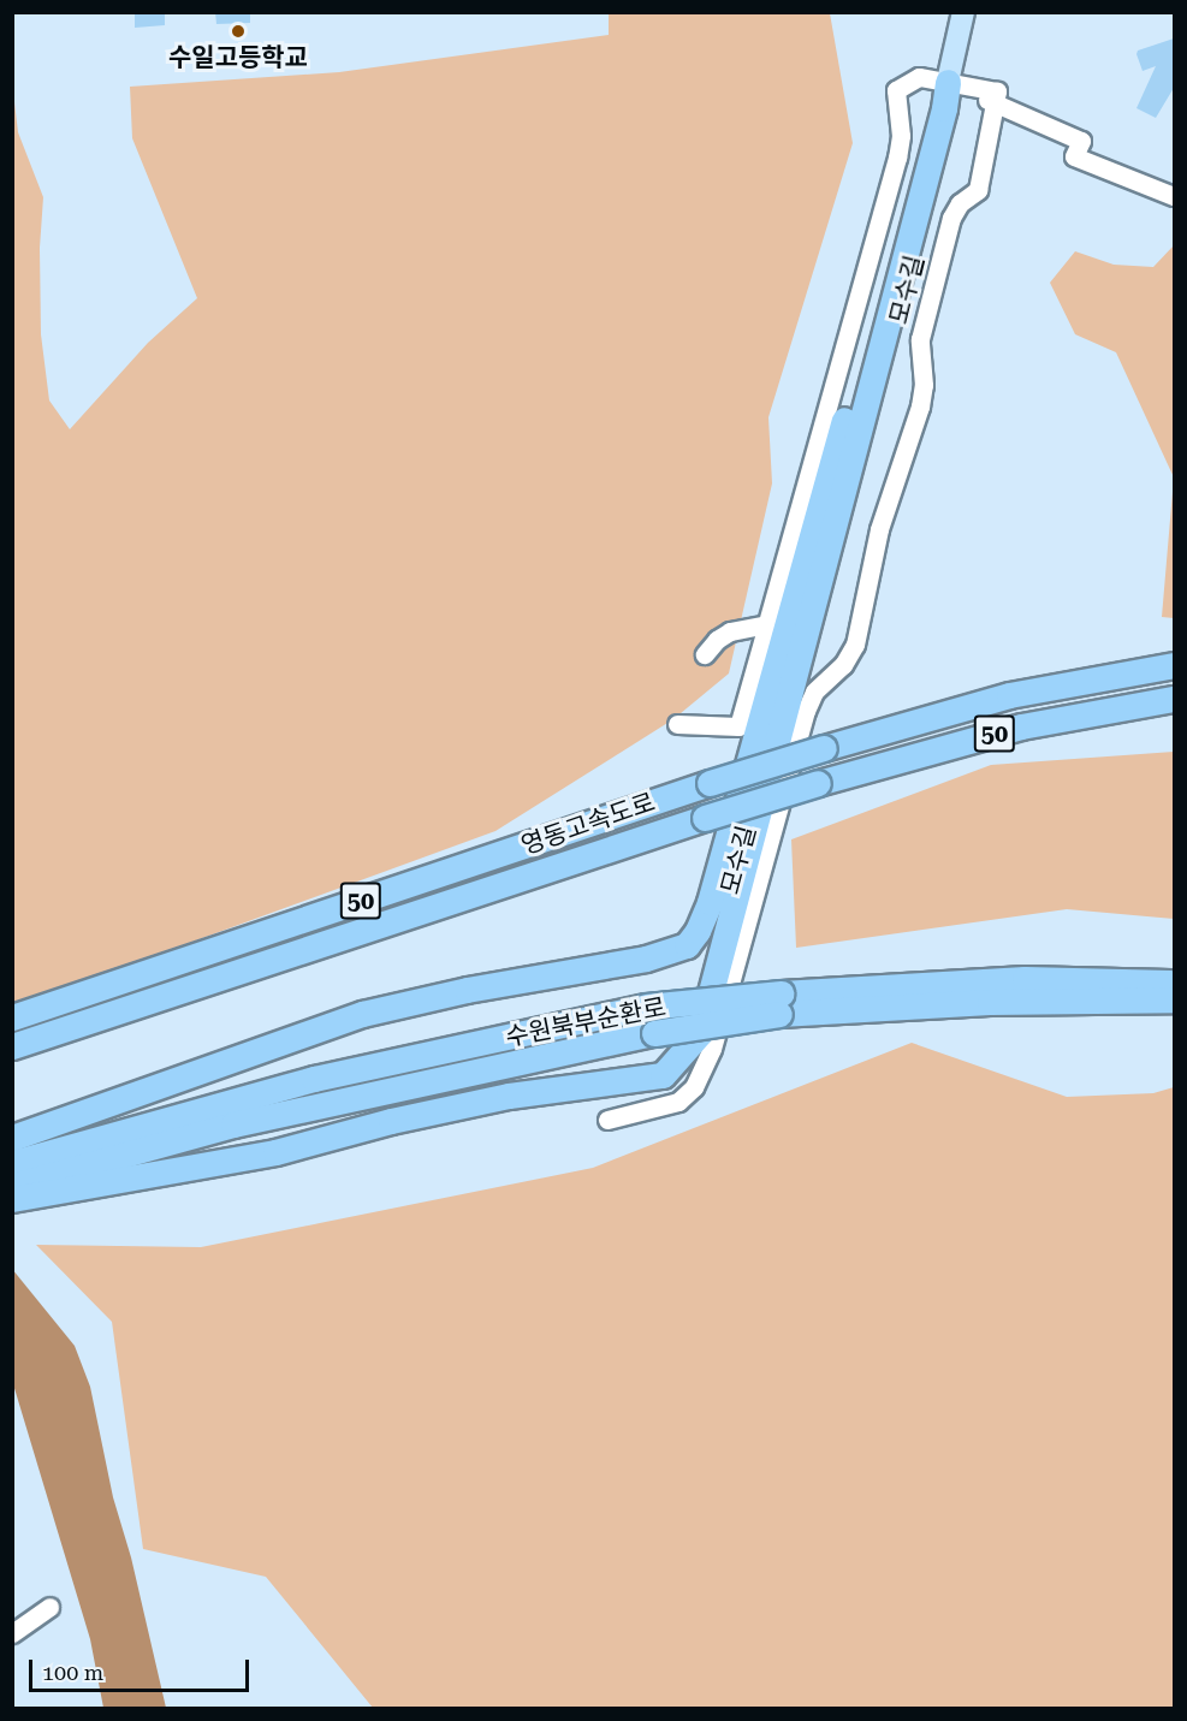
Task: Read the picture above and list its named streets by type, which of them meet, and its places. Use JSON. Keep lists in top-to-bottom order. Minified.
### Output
{"streets":{"highway":["50","영동고속도로","수원북부순환로"],"street":["모수길"]},"places":["수일고등학교"],"scale_bar":"100 m"}
